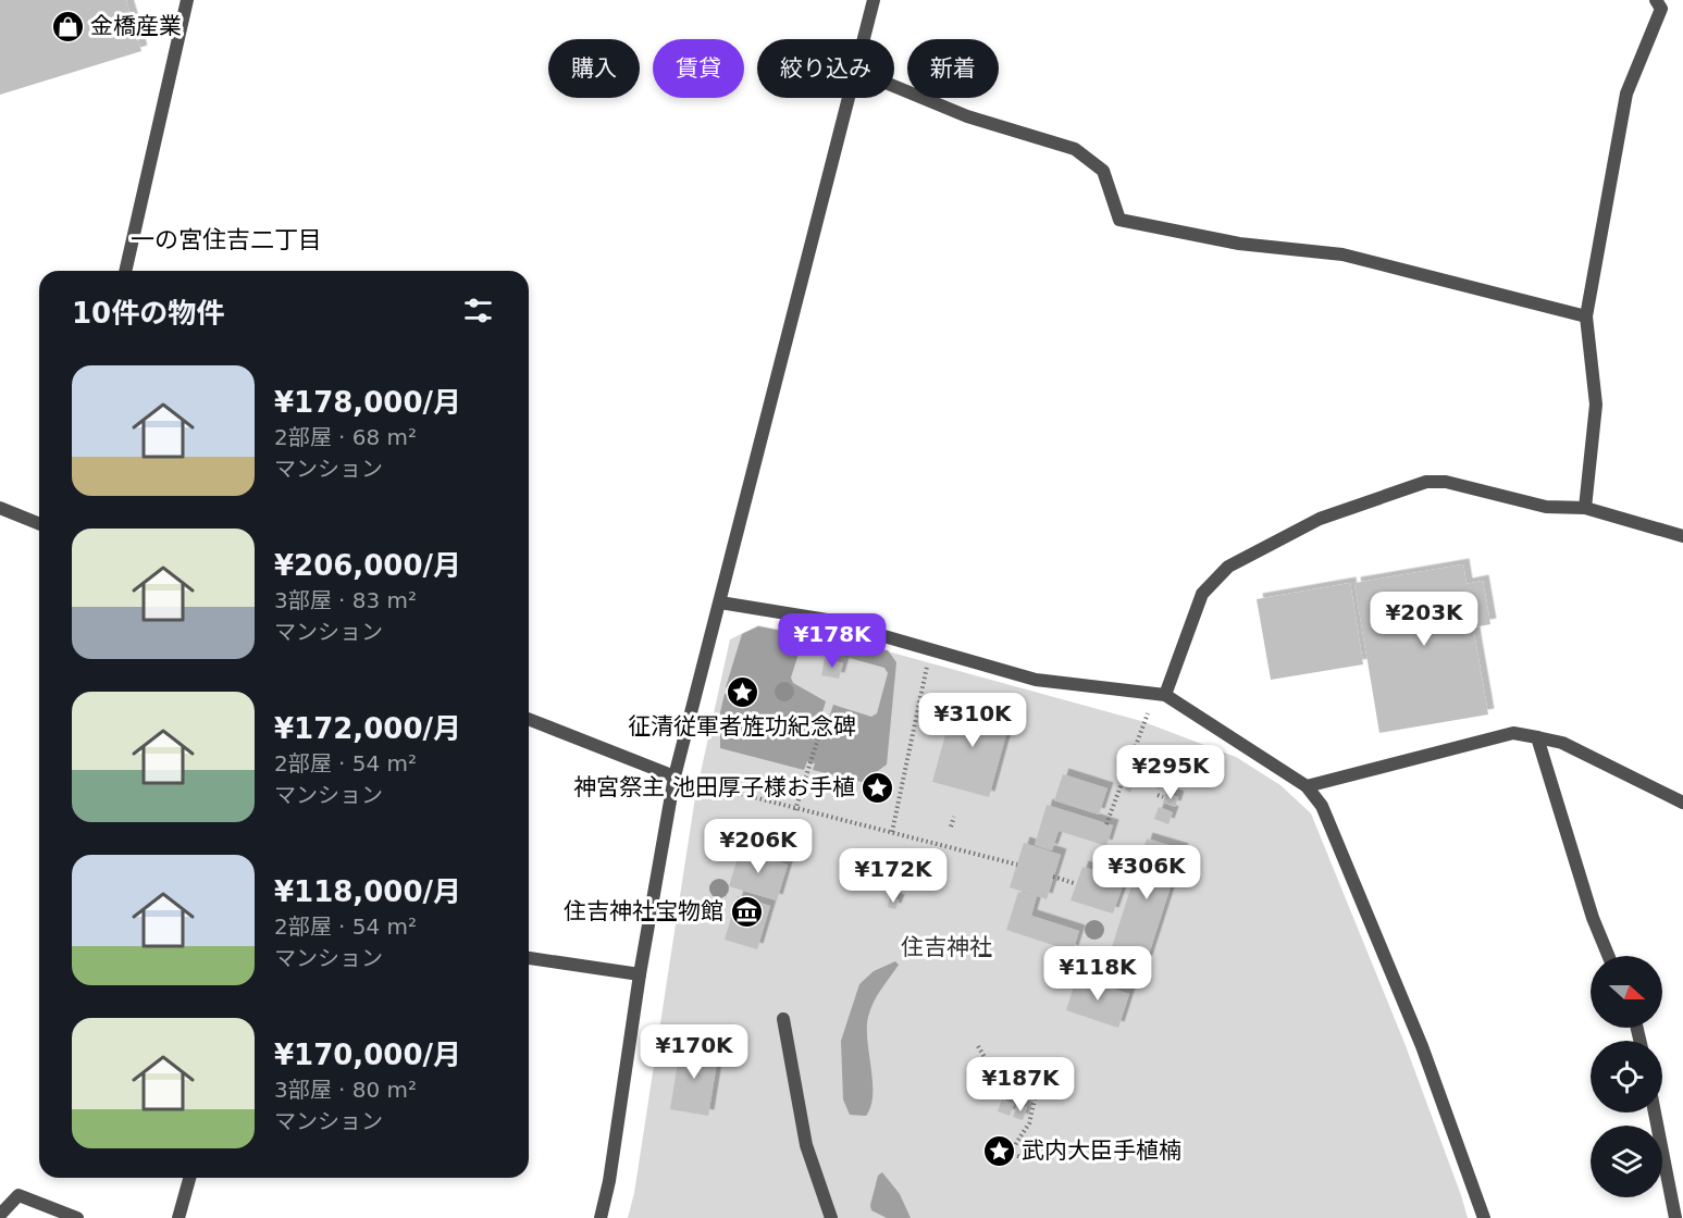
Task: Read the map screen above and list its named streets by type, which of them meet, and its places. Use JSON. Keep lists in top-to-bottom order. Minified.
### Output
{"districts":["一の宮住吉二丁目"],"parks":["住吉神社"],"places":{"shop":["金橋産業"],"place":["征清従軍者旌功紀念碑","神宮祭主 池田厚子様お手植","武内大臣手植楠"],"museum":["住吉神社宝物館"]},"north":"right","page":{"chip":["購入","賃貸","絞り込み","新着"],"heading":"10件の物件","list":[{"name":"¥178,000/月","note":"2部屋 · 68 m² · マンション"},{"name":"¥206,000/月","note":"3部屋 · 83 m² · マンション"},{"name":"¥172,000/月","note":"2部屋 · 54 m² · マンション"},{"name":"¥118,000/月","note":"2部屋 · 54 m² · マンション"},{"name":"¥170,000/月","note":"3部屋 · 80 m² · マンション"}],"price":["¥203K","¥178K","¥310K","¥295K","¥206K","¥306K","¥172K","¥118K","¥170K","¥187K"]}}
